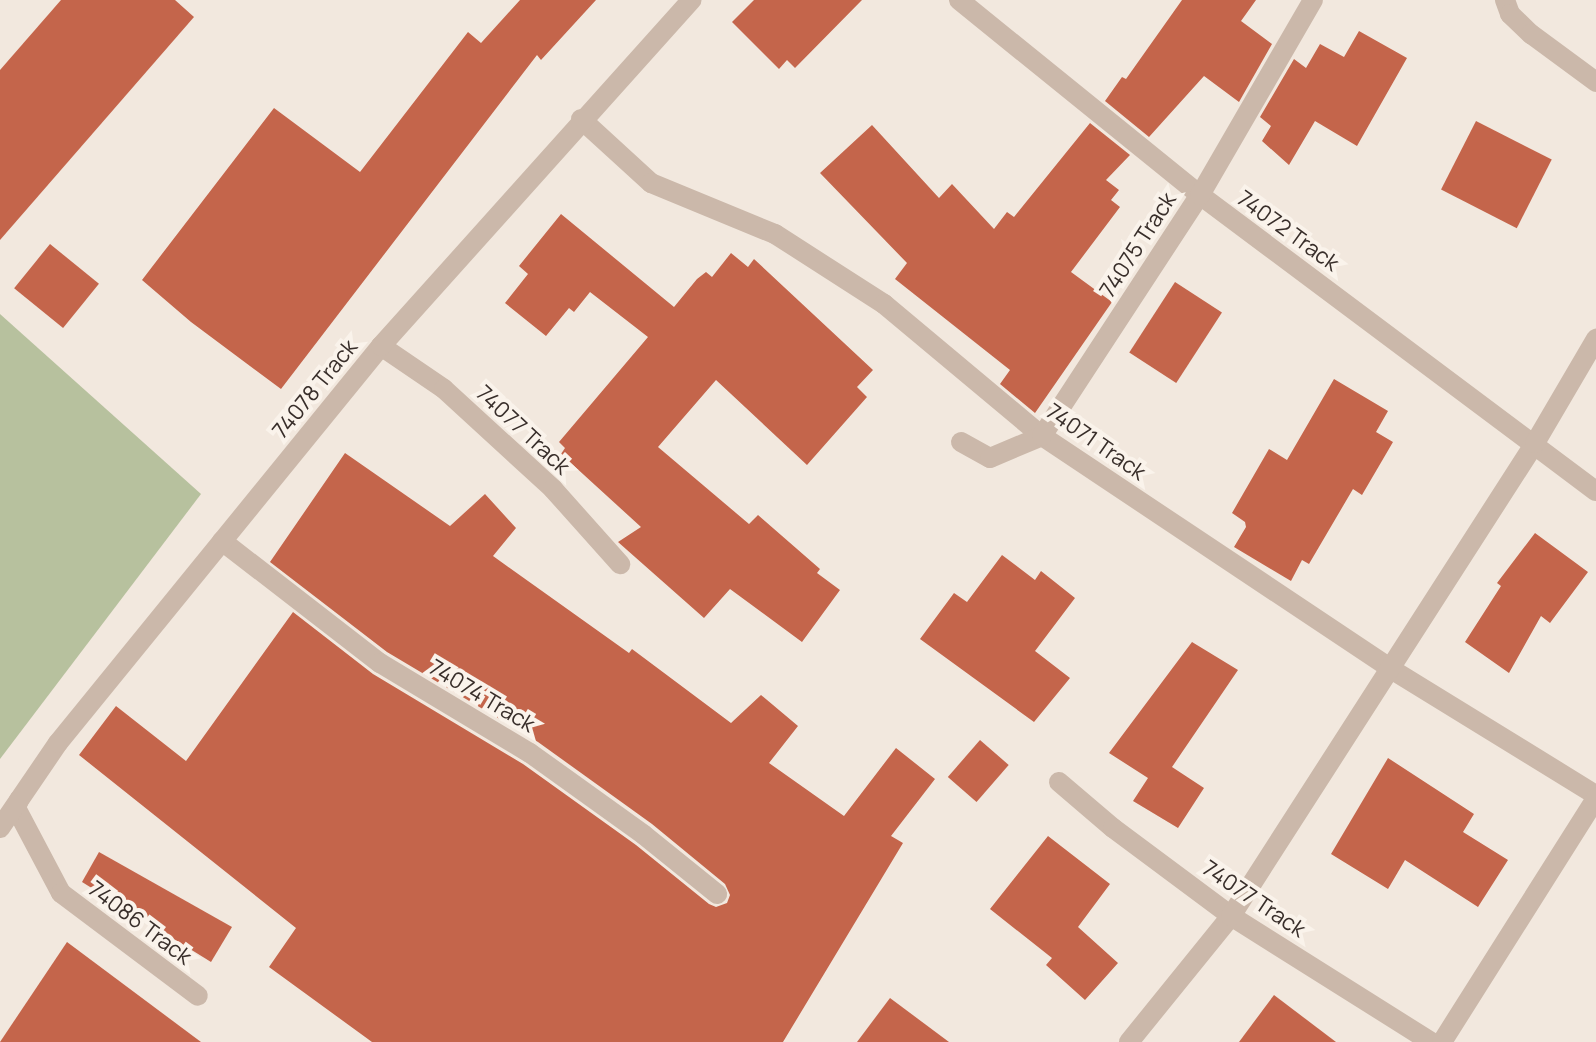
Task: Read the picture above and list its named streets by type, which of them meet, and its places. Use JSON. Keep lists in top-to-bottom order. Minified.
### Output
{"streets":{"street":["74072 Track","74075 Track","74078 Track","74077 Track","74071 Track","74074 Track","74086 Track"]},"crossings":[["74072 Track","74075 Track"],["74075 Track","74071 Track"],["74078 Track","74077 Track"],["74078 Track","74071 Track"],["74078 Track","74074 Track"],["74078 Track","74086 Track"]]}
